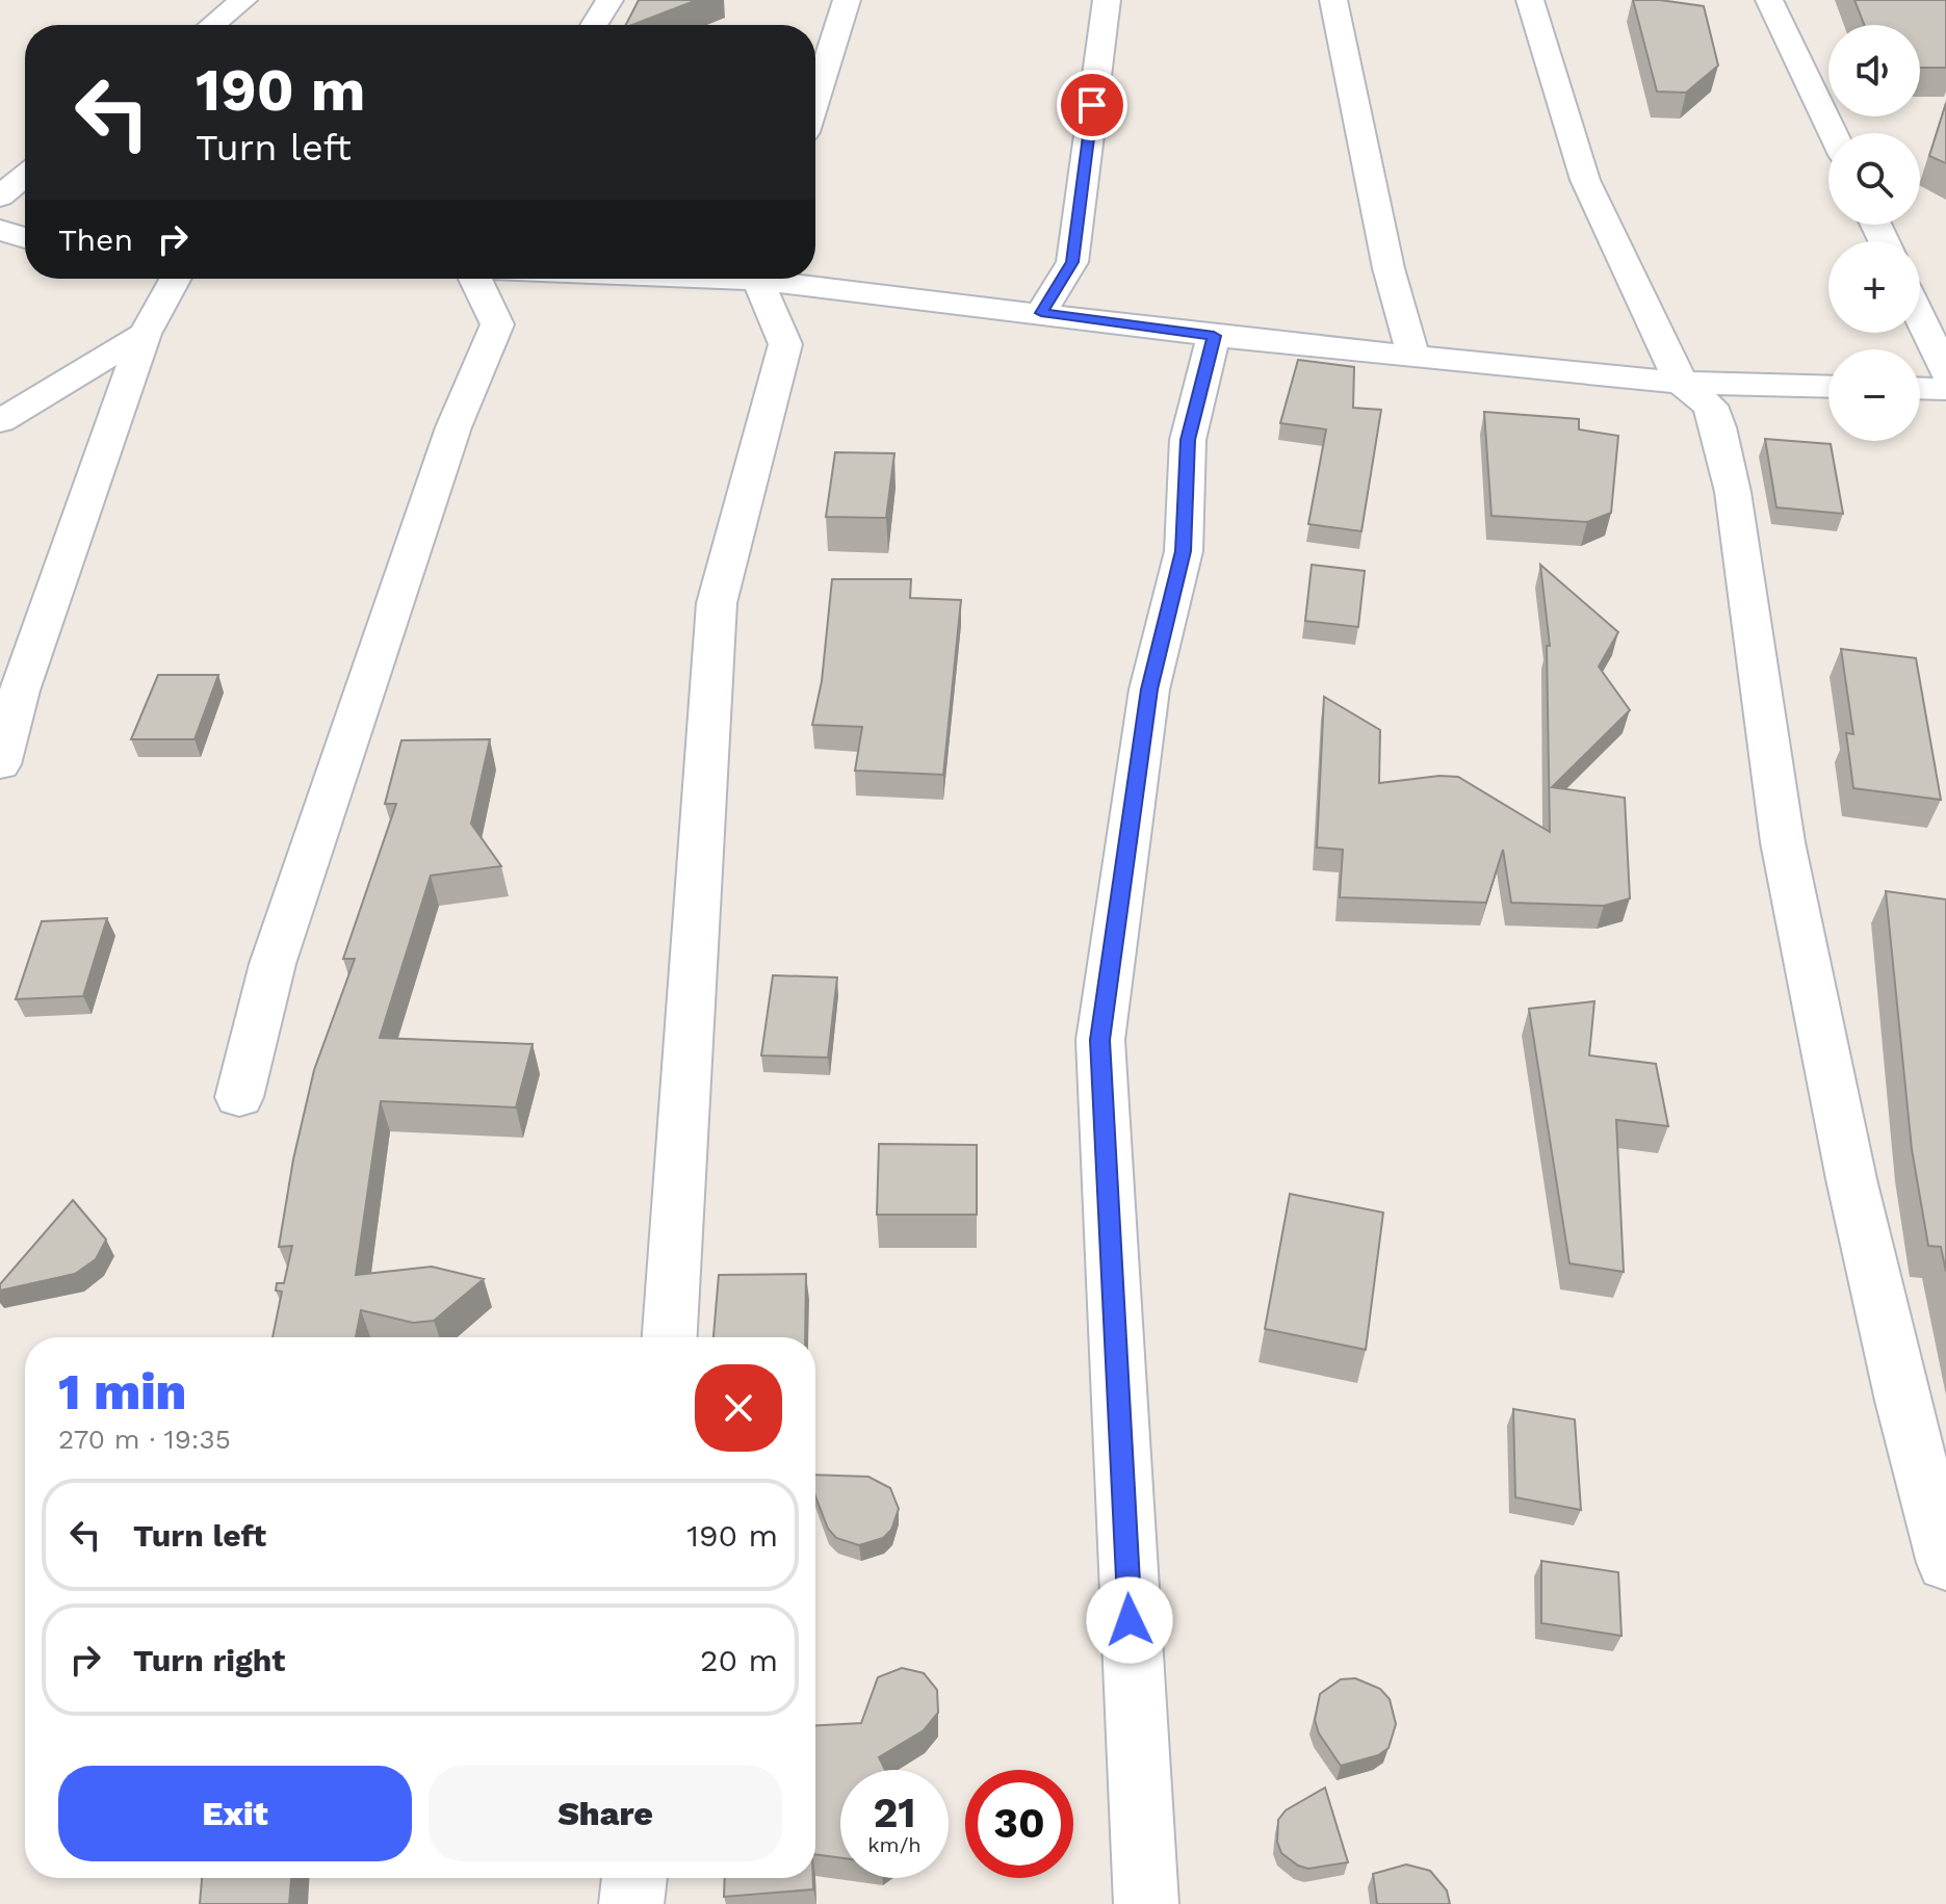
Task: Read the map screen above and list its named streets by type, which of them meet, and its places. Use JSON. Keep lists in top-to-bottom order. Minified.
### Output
{"page":{"map_buttons":["+","−"],"turn":["190 m","Turn left"],"then":"Then","heading":["1 min","270 m · 19:35"],"list":[{"name":"Turn left","value":"190 m"},{"name":"Turn right","value":"20 m"}],"buttons":["Exit","Share"],"speed":"21 km/h","limit":"30"}}
